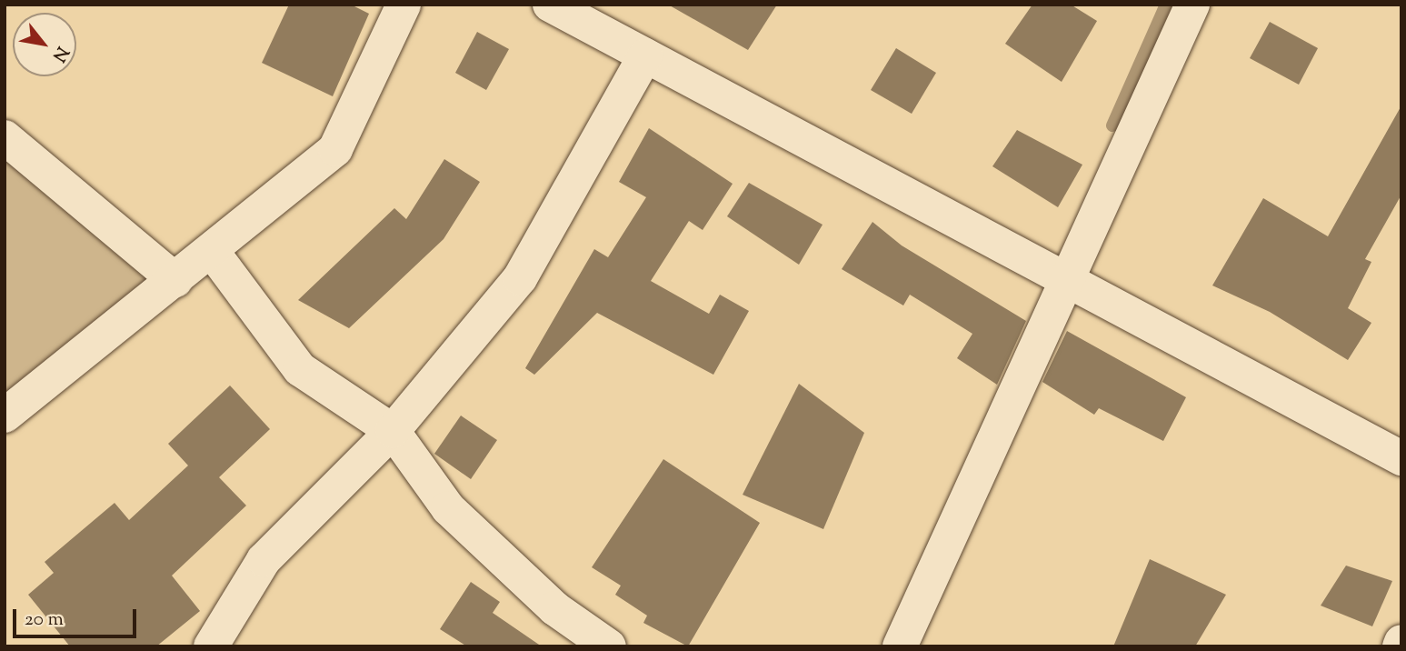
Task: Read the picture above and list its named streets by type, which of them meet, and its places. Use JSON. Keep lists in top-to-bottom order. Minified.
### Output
{"scale_bar":"20 m","north":"bottom right"}
